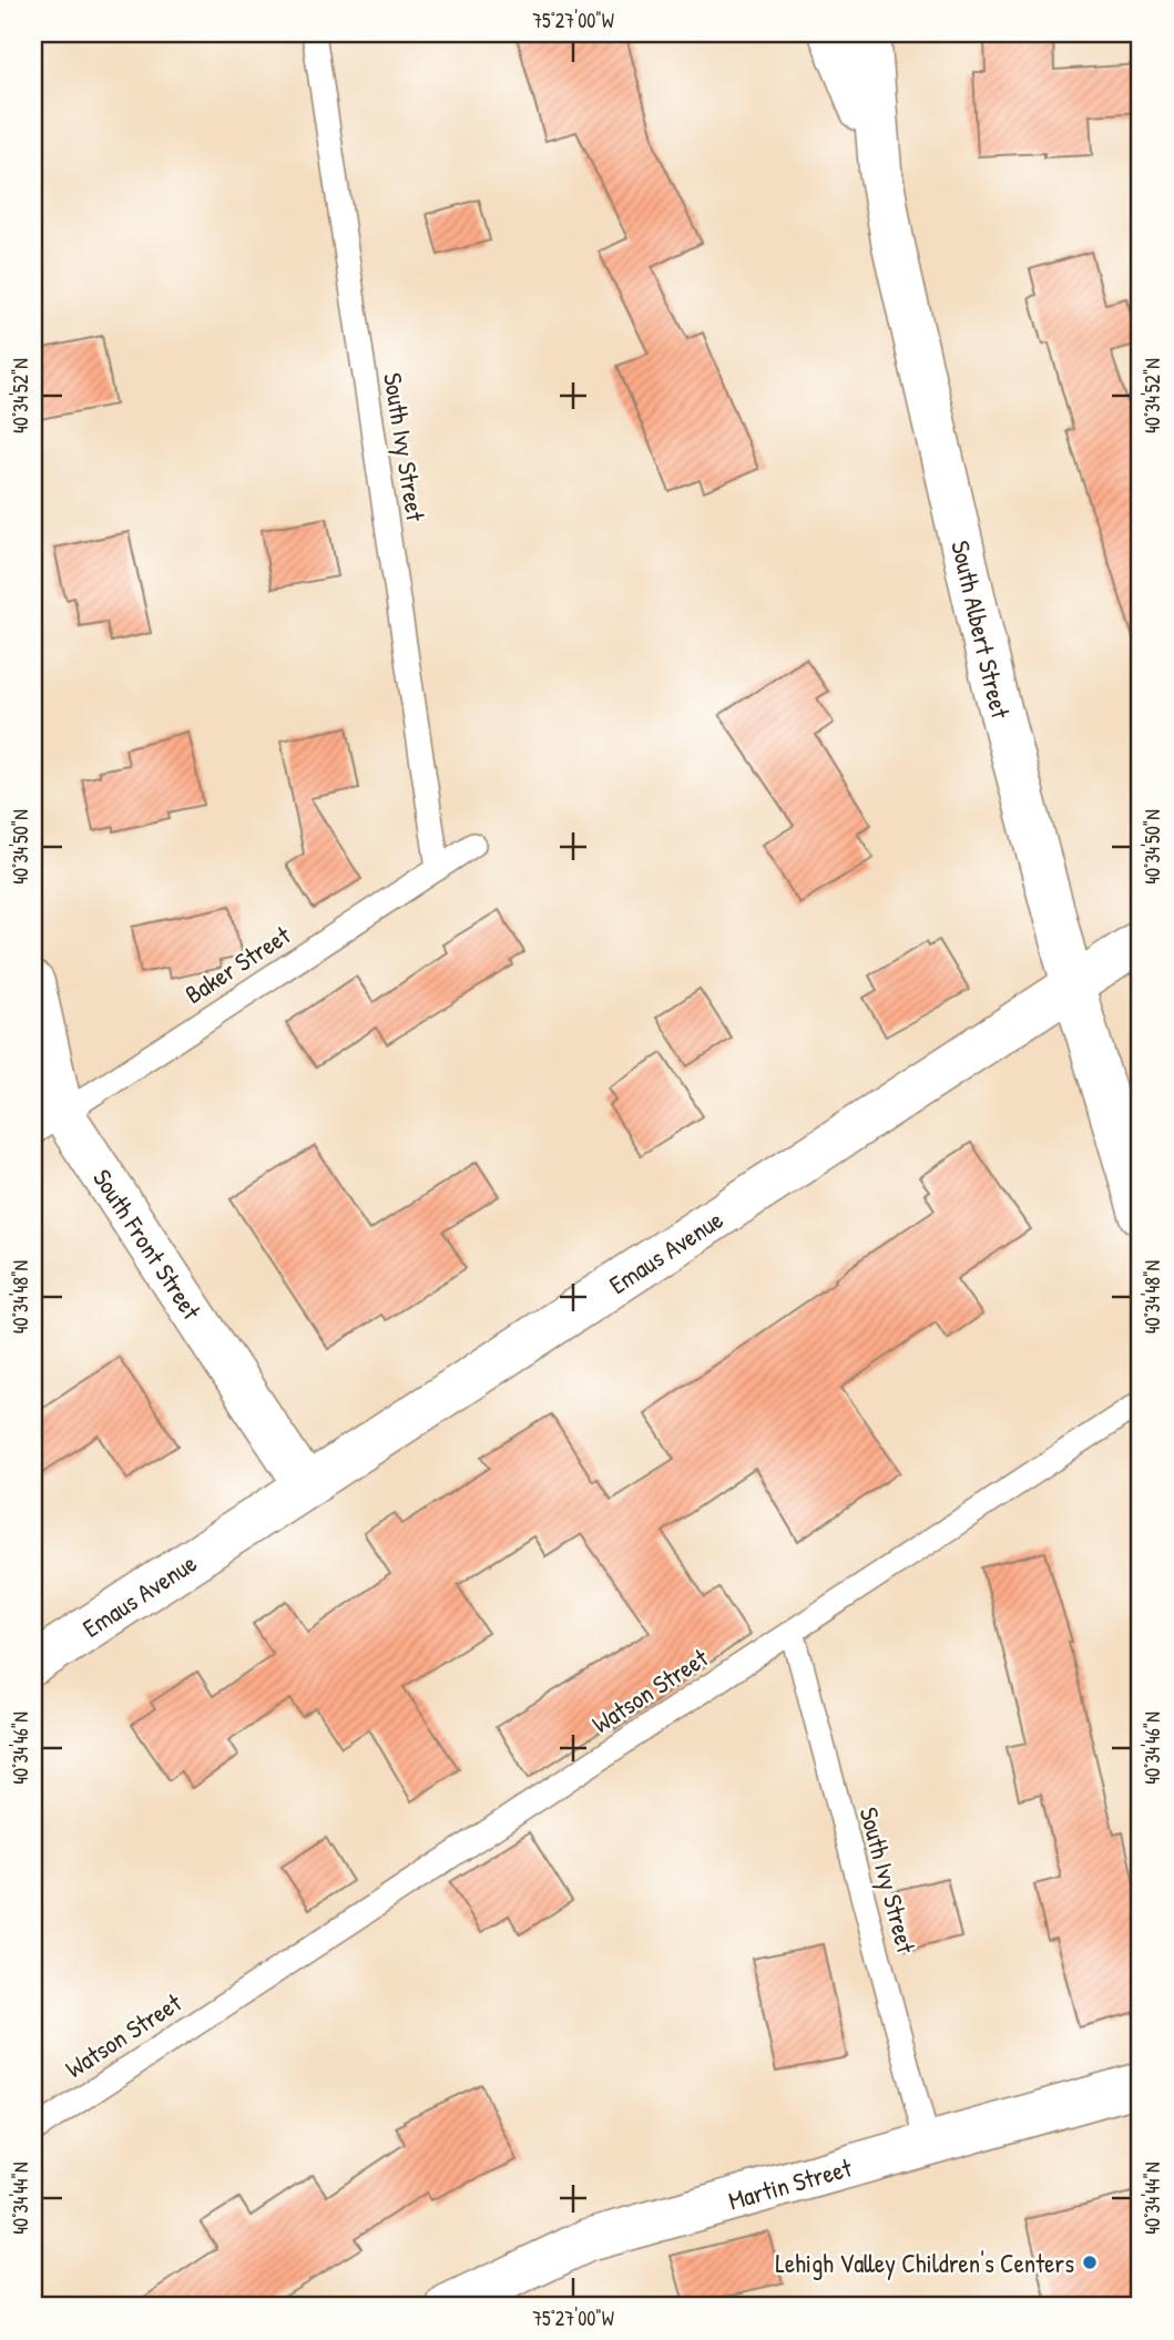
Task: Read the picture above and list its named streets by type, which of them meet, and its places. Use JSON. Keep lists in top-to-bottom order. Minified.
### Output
{"streets":{"street":["South Albert Street","South Front Street","Emaus Avenue","Martin Street"],"lane":["South Ivy Street","Baker Street","Watson Street"]},"crossings":[["South Ivy Street","Baker Street"],["South Ivy Street","Watson Street"],["South Ivy Street","Martin Street"],["South Albert Street","Emaus Avenue"],["Baker Street","South Front Street"],["South Front Street","Emaus Avenue"]],"places":["Lehigh Valley Children's Centers"],"coordinates":["75°27'00\"W","40°34'52\"N","40°34'50\"N","40°34'48\"N","40°34'46\"N","40°34'44\"N"]}
